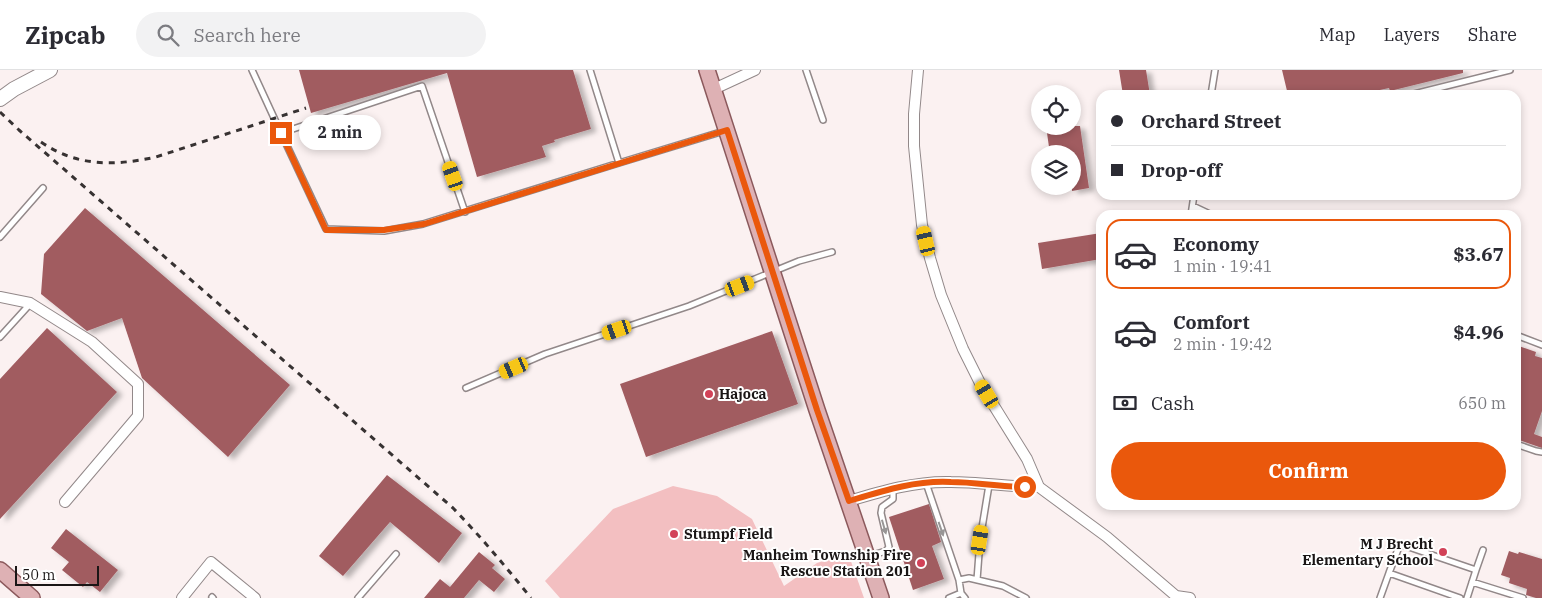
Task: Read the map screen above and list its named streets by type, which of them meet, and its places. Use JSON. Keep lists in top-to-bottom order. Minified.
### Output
{"places":["Hajoca","Stumpf Field","M J Brecht Elementary School","Manheim Township Fire Rescue Station 201"],"scale_bar":"50 m","page":{"header":"Zipcab","search":"Search here","nav":["Map","Layers","Share"],"banner":["Orchard Street","Drop-off"],"bubble":"2 min","list":[{"name":"Economy","note":"1 min · 19:41","value":"$3.67"},{"name":"Comfort","note":"2 min · 19:42","value":"$4.96"}],"pay":["Cash","650 m"],"buttons":"Confirm","scale":"50 m"}}
